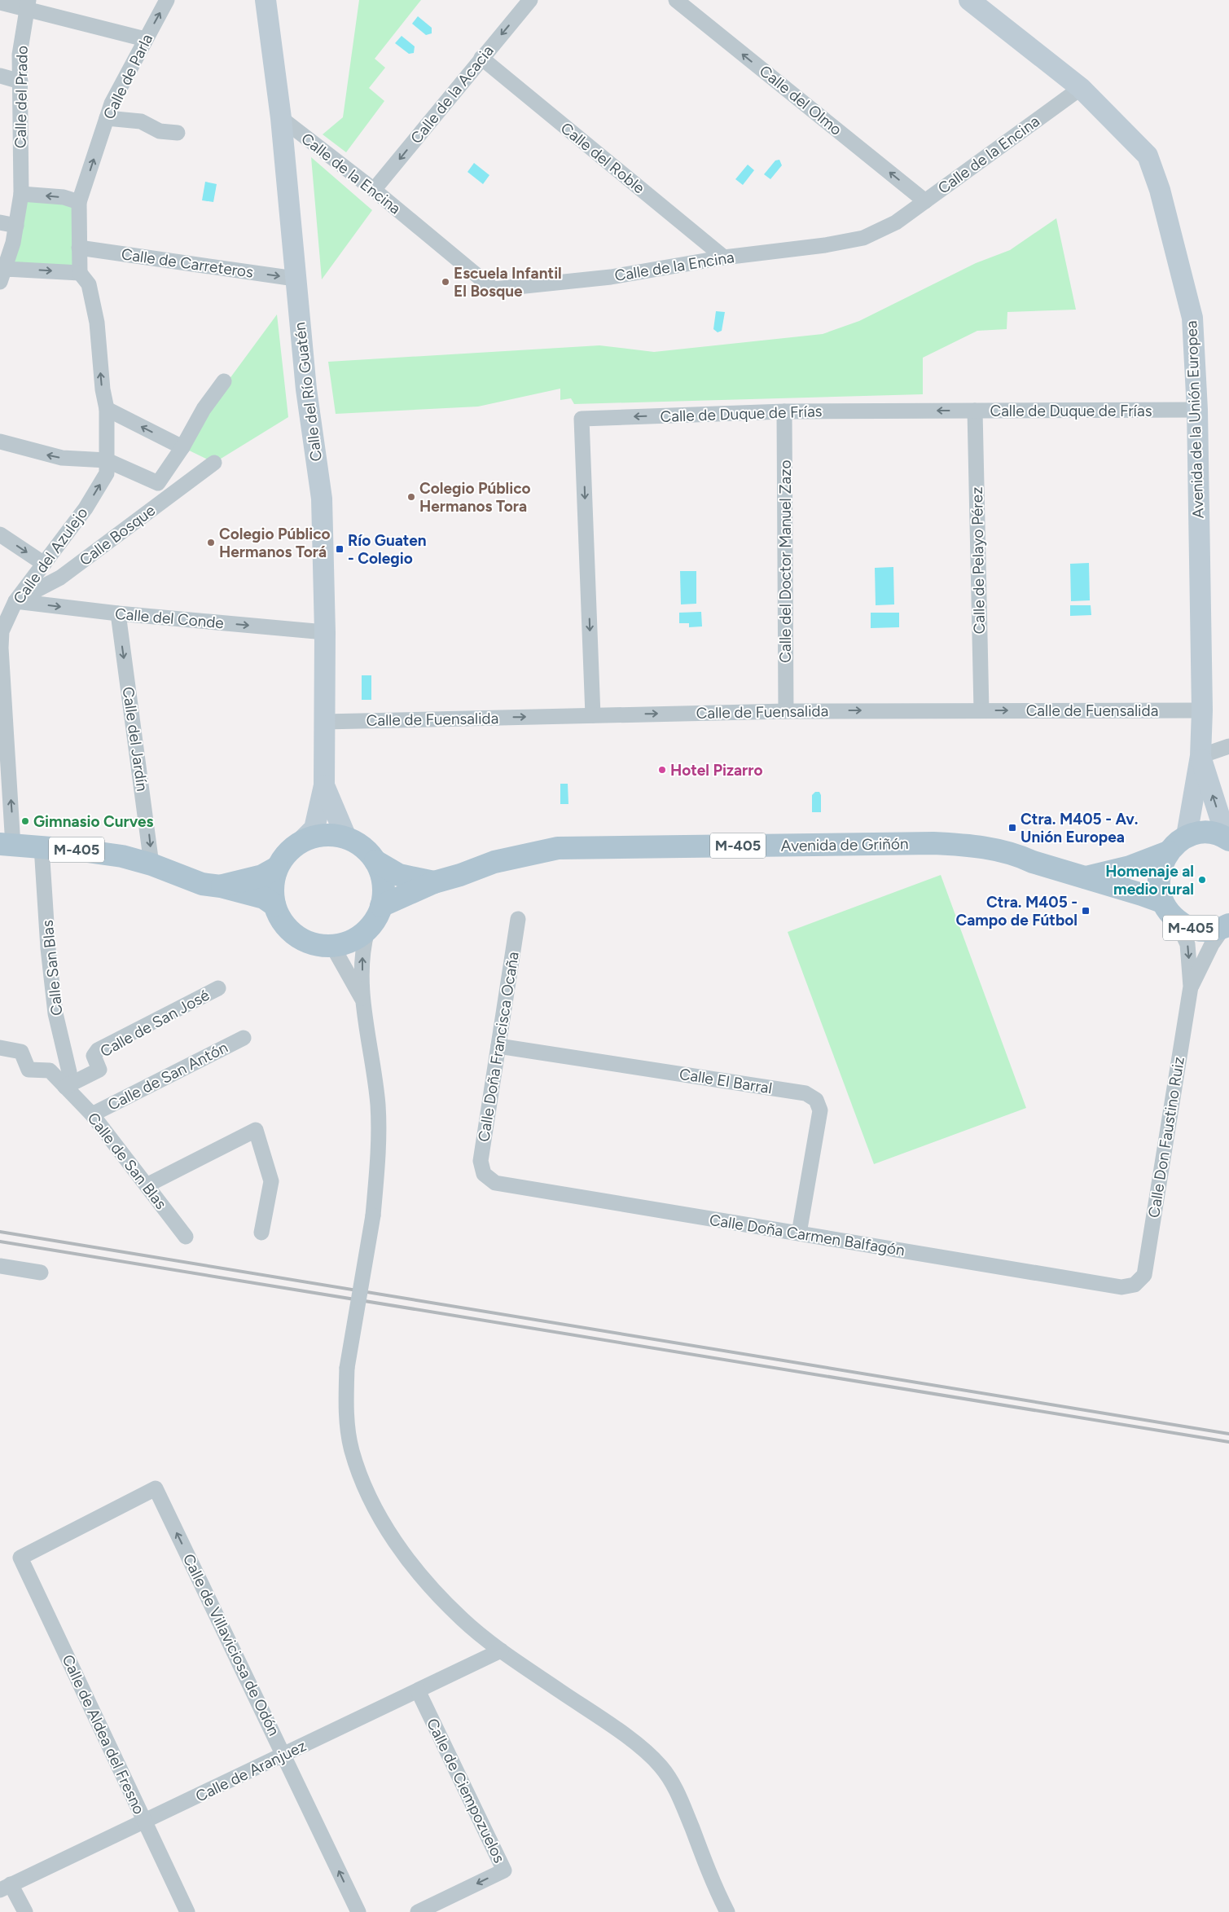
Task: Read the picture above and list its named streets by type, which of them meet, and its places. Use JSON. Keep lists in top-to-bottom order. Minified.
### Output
{"streets":{"main road":["Avenida de Griñón","M-405"],"street":["Calle de Parla","Calle de la Acacia","Calle del Prado","Calle del Olmo","Calle de la Encina","Calle del Roble","Calle de Carreteros","Calle del Río Guatén","Calle de Duque de Frías","Avenida de la Unión Europea","Calle Bosque","Calle del Azulejo","Calle de Pelayo Pérez","Calle del Doctor Manuel Zazo","Calle del Conde","Calle de Fuensalida","Calle del Jardín","Calle San Blas","Calle de San José","Calle Doña Francisca Ocaña","Calle de San Antón","Calle El Barral","Calle Don Faustino Ruiz","Calle de San Blas","Calle Doña Carmen Balfagón","Calle de Villaviciosa de Odón","Calle de Aldea del Fresno","Calle de Aranjuez","Calle de Ciempozuelos"]},"crossings":[["Calle de Parla","Calle de Carreteros"],["Calle de Parla","Calle del Azulejo"],["Calle de la Acacia","Calle de la Encina"],["Calle de la Acacia","Calle del Roble"],["Calle del Olmo","Calle de la Encina"],["Calle de la Encina","Calle del Roble"],["Calle de la Encina","Calle del Río Guatén"],["Calle de la Encina","Avenida de la Unión Europea"],["Calle de Carreteros","Calle del Río Guatén"],["Calle del Río Guatén","Calle del Conde"],["Calle del Río Guatén","Calle de Fuensalida"],["Calle de Duque de Frías","Avenida de la Unión Europea"],["Calle de Duque de Frías","Calle de Pelayo Pérez"],["Calle de Duque de Frías","Calle del Doctor Manuel Zazo"],["Calle de Duque de Frías","Calle de Fuensalida"],["Avenida de la Unión Europea","Calle de Fuensalida"],["Calle Bosque","Calle del Azulejo"],["Calle Bosque","Calle del Conde"],["Calle del Azulejo","Calle del Conde"],["Calle del Azulejo","M-405"],["Calle de Pelayo Pérez","Calle de Fuensalida"],["Calle del Doctor Manuel Zazo","Calle de Fuensalida"],["Calle del Conde","Calle del Jardín"],["Calle del Jardín","M-405"],["Avenida de Griñón","M-405"],["M-405","Calle San Blas"],["M-405","Calle Don Faustino Ruiz"],["Calle San Blas","Calle de San José"],["Calle San Blas","Calle de San Blas"],["Calle de San José","Calle de San Blas"],["Calle Doña Francisca Ocaña","Calle El Barral"],["Calle Doña Francisca Ocaña","Calle Doña Carmen Balfagón"],["Calle de San Antón","Calle de San Blas"],["Calle El Barral","Calle Doña Carmen Balfagón"],["Calle Don Faustino Ruiz","Calle Doña Carmen Balfagón"],["Calle de Villaviciosa de Odón","Calle de Aldea del Fresno"],["Calle de Villaviciosa de Odón","Calle de Aranjuez"],["Calle de Aldea del Fresno","Calle de Aranjuez"],["Calle de Aranjuez","Calle de Ciempozuelos"]],"one_way":["Calle de Parla","Calle de la Acacia","Calle del Olmo","Calle del Azulejo","Calle del Conde","Calle de Fuensalida","Calle del Jardín","Calle de Villaviciosa de Odón"],"places":{"other":["Escuela Infantil El Bosque","Colegio Público Hermanos Tora","Colegio Público Hermanos Torá","Hotel Pizarro","Gimnasio Curves","Homenaje al medio rural"],"transit":["Río Guaten - Colegio","Ctra. M405 - Av. Unión Europea","Ctra. M405 - Campo de Fútbol"]}}
